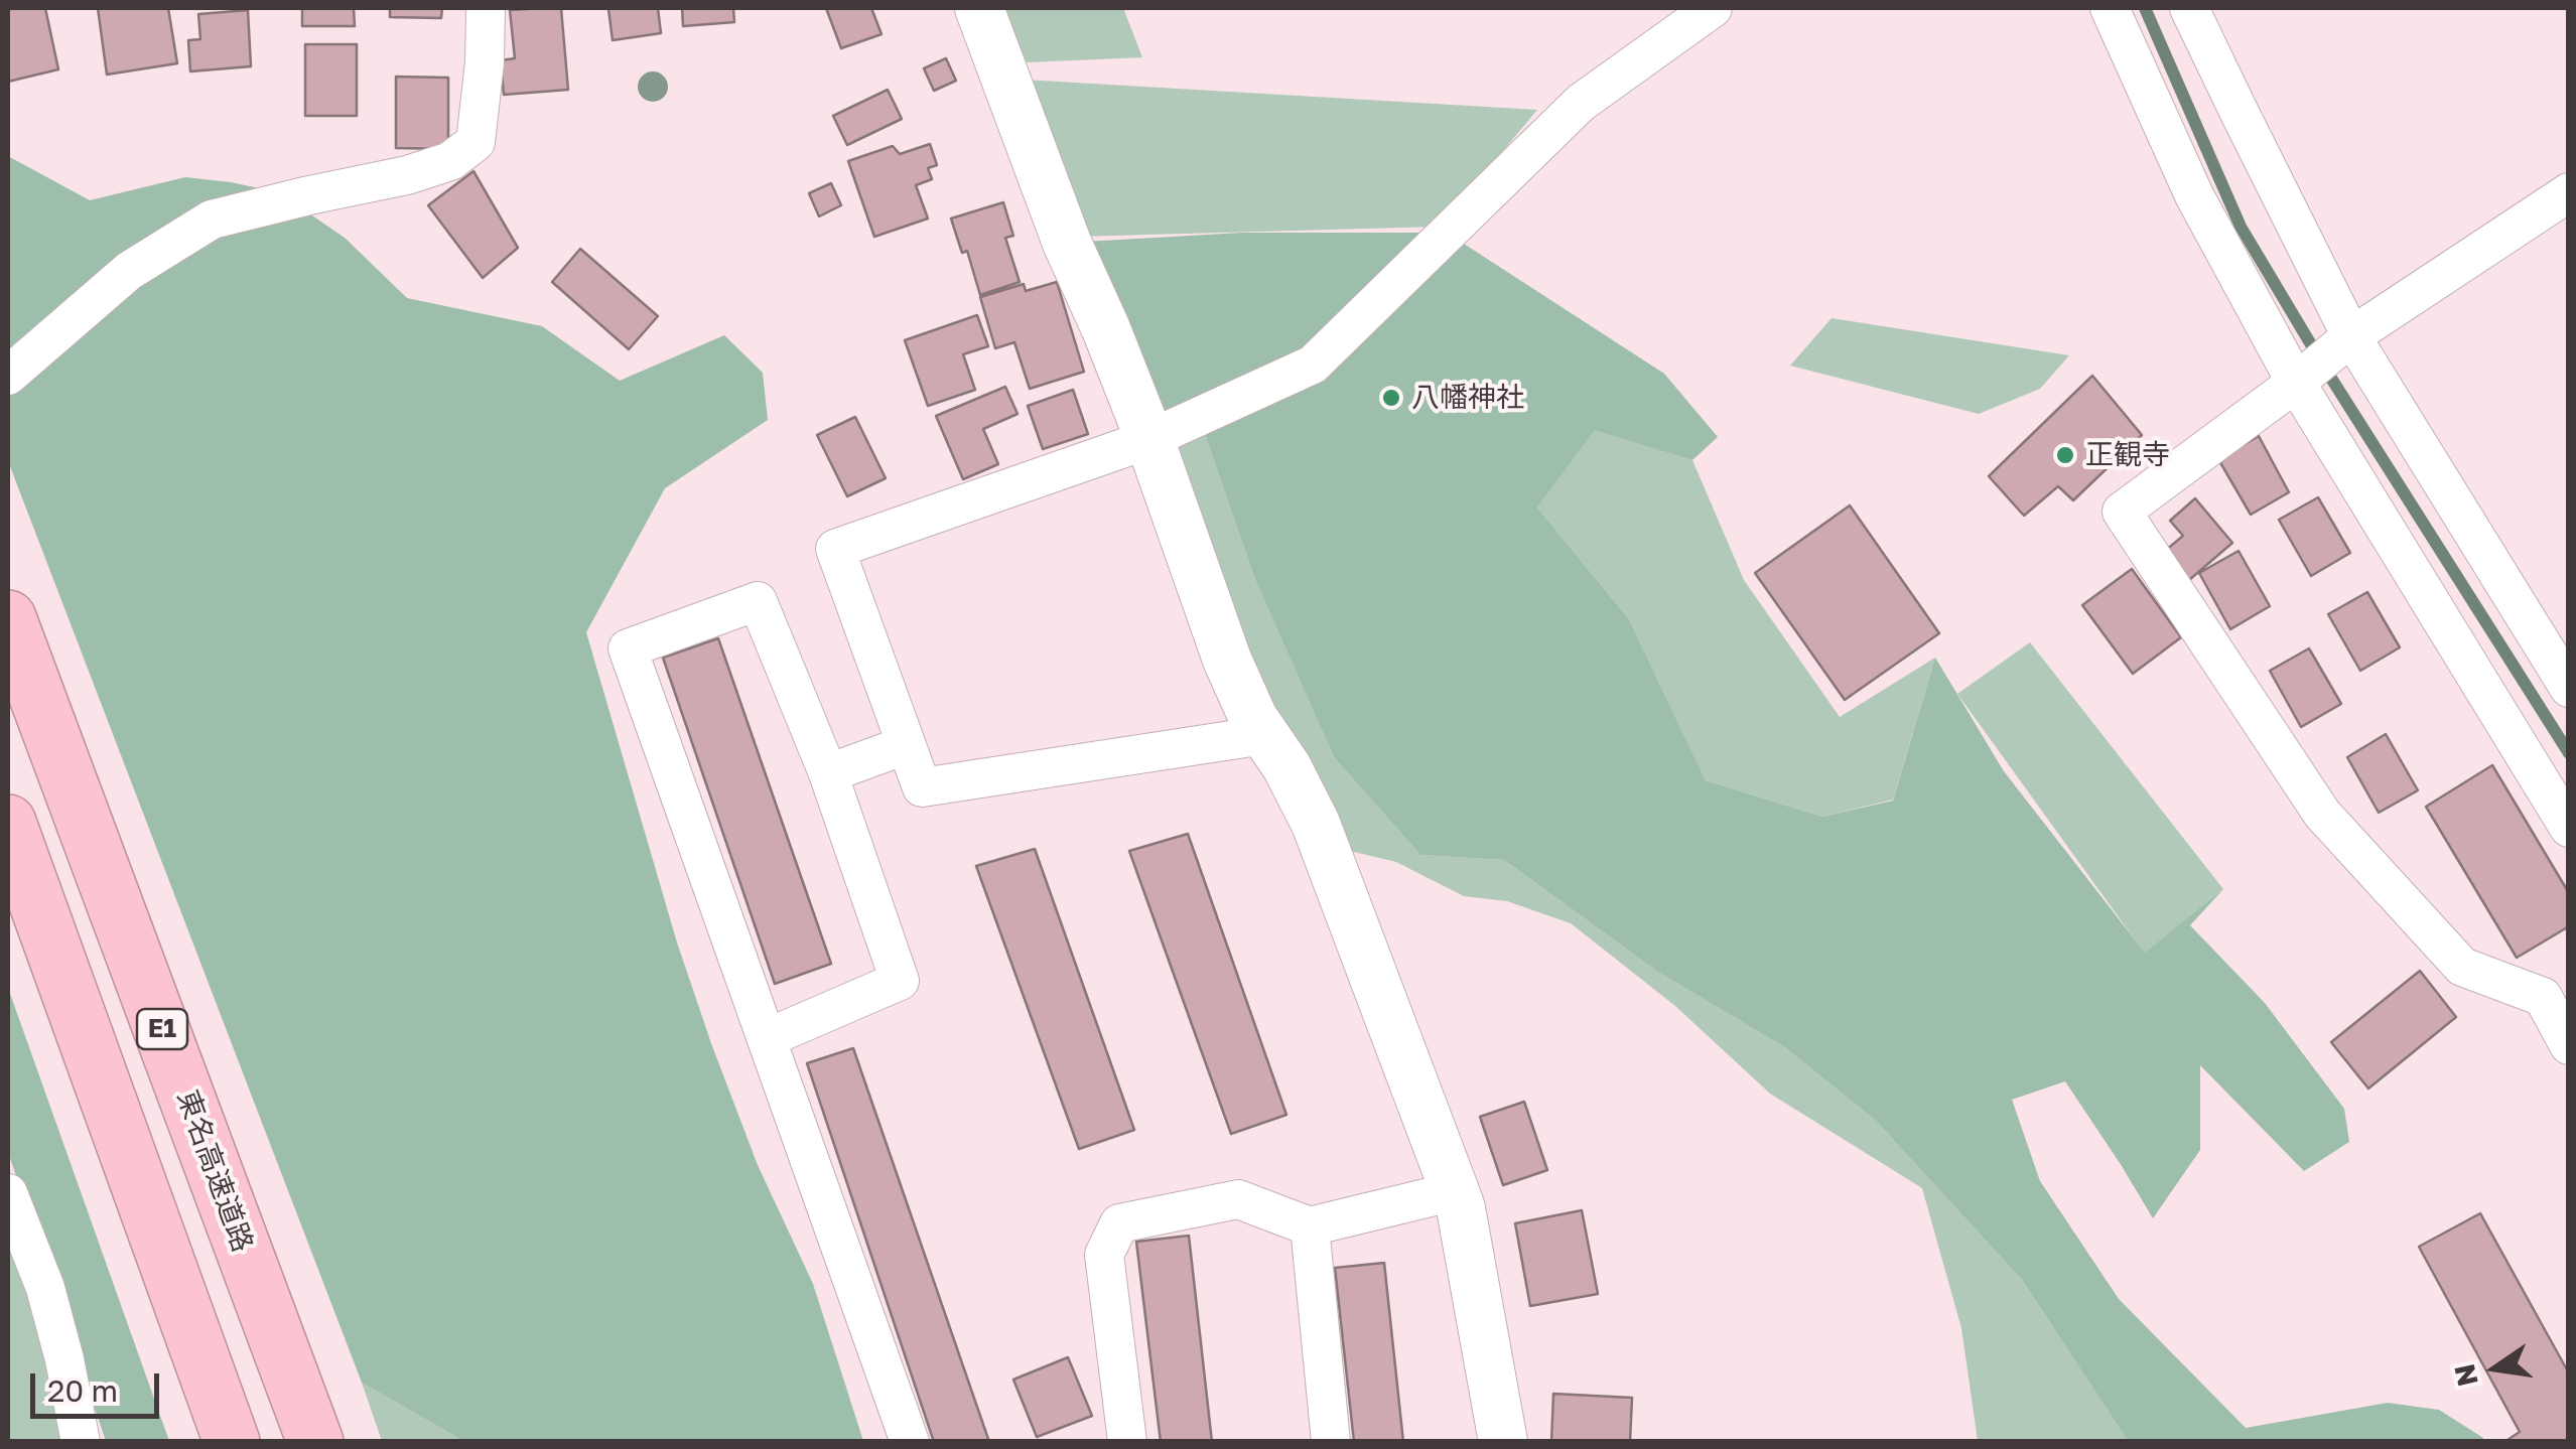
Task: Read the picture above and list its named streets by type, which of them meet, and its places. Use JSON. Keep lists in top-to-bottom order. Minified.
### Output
{"streets":{"highway":["E1","東名高速道路"]},"places":["八幡神社","正観寺"],"scale_bar":"20 m","north":"left"}
